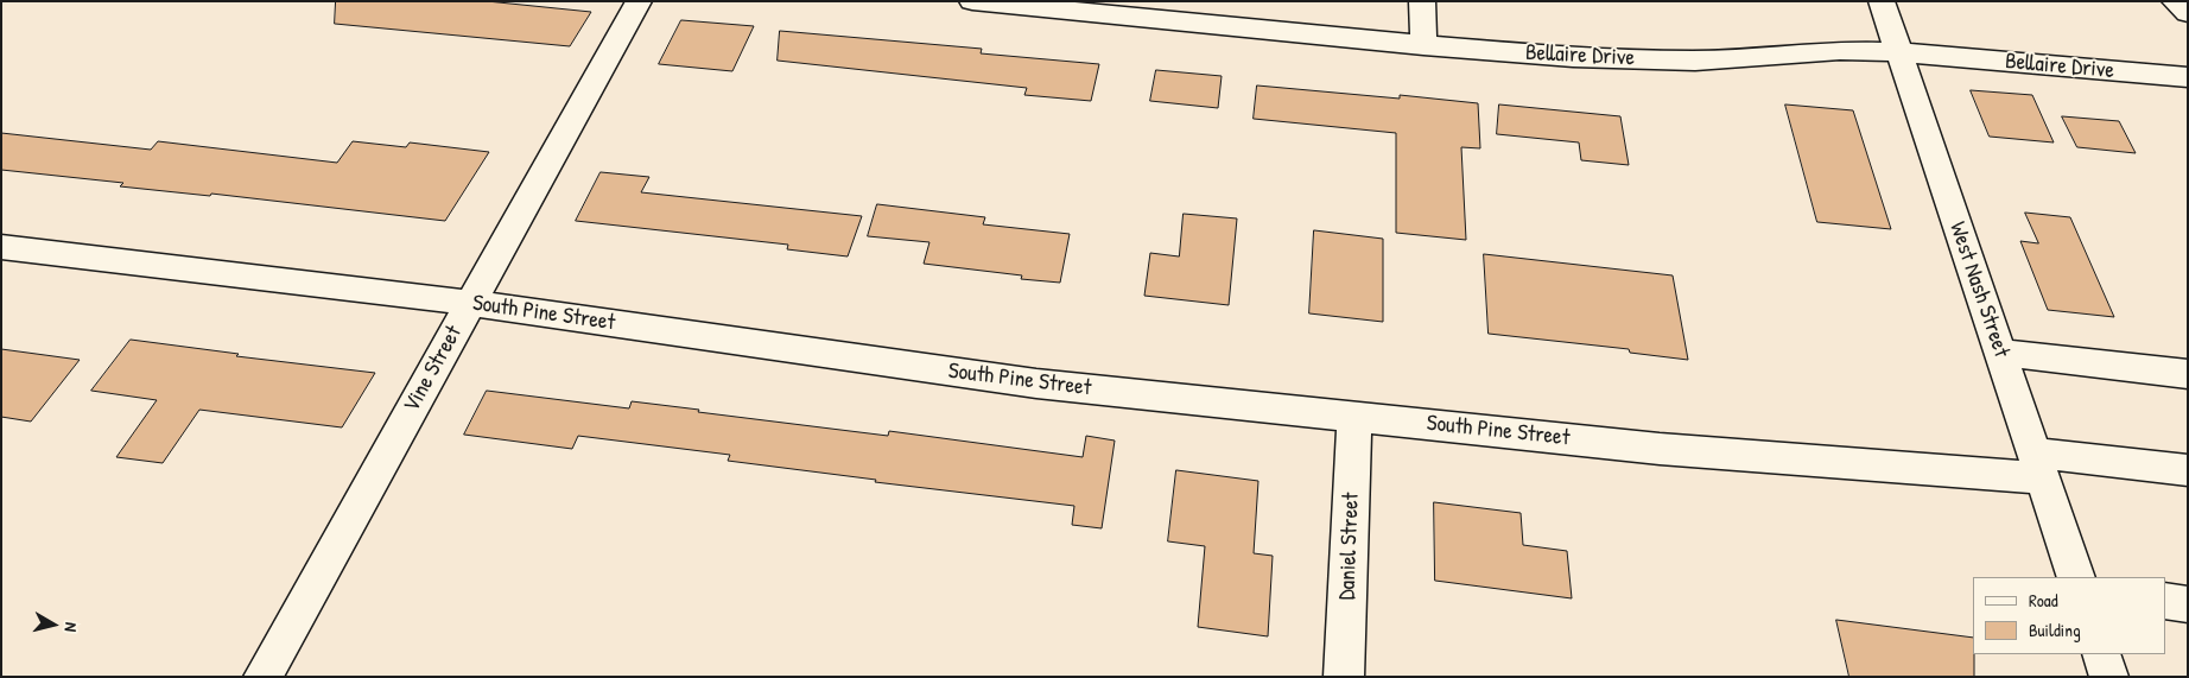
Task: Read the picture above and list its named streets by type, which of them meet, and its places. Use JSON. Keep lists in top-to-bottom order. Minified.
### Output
{"streets":{"street":["Bellaire Drive","West Nash Street","South Pine Street","Vine Street","Daniel Street"]},"crossings":[["Bellaire Drive","West Nash Street"],["West Nash Street","South Pine Street"],["South Pine Street","Vine Street"],["South Pine Street","Daniel Street"]],"legend":["Road","Building"],"north":"right"}
